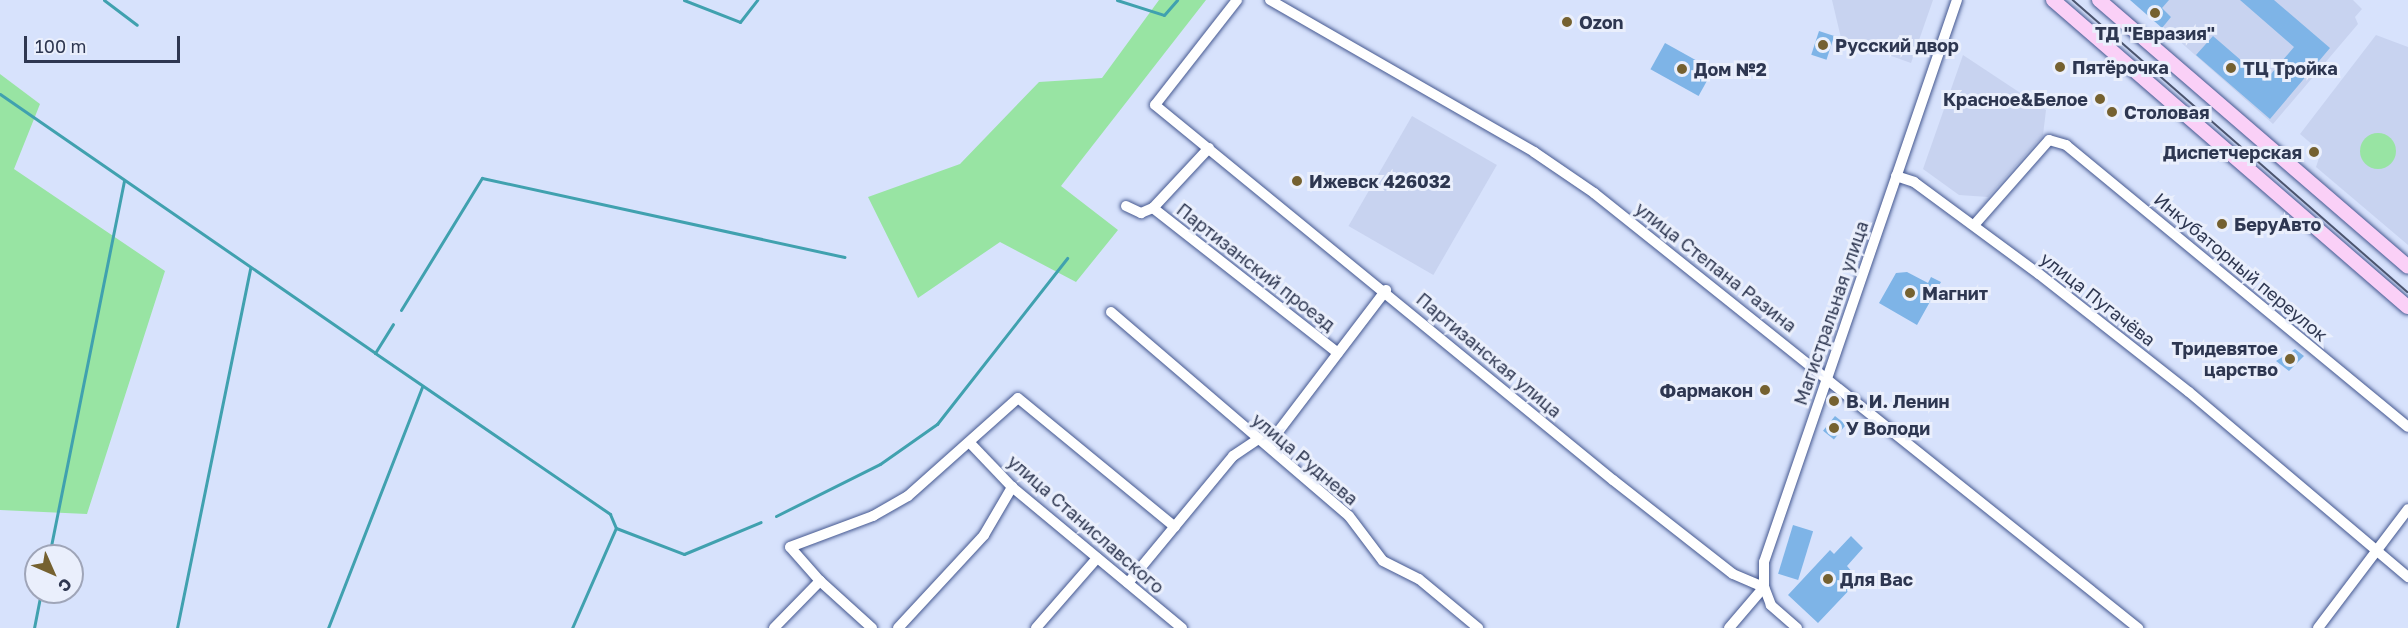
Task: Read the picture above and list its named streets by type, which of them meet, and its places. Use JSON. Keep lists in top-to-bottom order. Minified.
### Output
{"streets":{"street":["Партизанский проезд","улица Степана Разина","Инкубаторный переулок","улица Пугачёва","Магистральная улица","Партизанская улица","улица Руднева","улица Станиславского"]},"crossings":[["Партизанский проезд","Партизанская улица"],["Партизанский проезд","улица Руднева"],["улица Степана Разина","Магистральная улица"],["Инкубаторный переулок","улица Пугачёва"],["улица Пугачёва","Магистральная улица"],["Магистральная улица","Партизанская улица"]],"places":["ТД \"Евразия\"","Ozon","Русский двор","Пятёрочка","ТЦ Тройка","Дом №2","Красное&Белое","Столовая","Диспетчерская","Ижевск 426032","БеруАвто","Магнит","Тридевятое царство","Фармакон","В. И. Ленин","У Володи","Для Вас"],"scale_bar":"100 m","north":"bottom right"}
